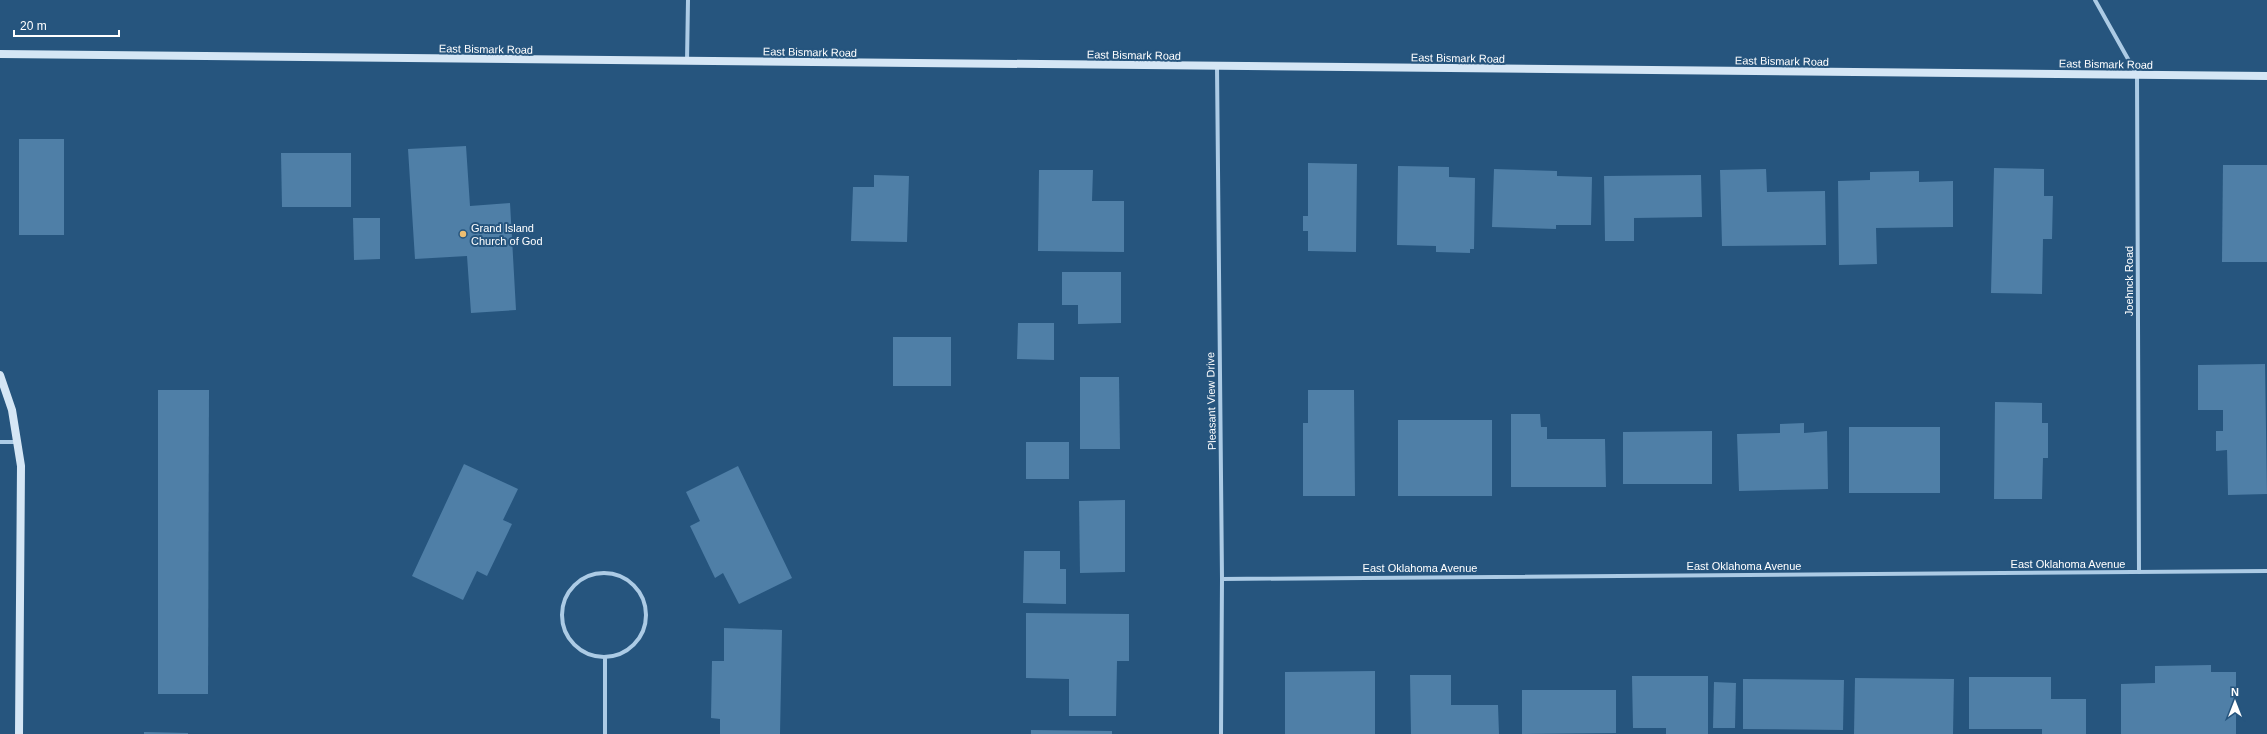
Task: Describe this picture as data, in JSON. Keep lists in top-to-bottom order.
{
  "streets": {
    "street": [
      "East Bismark Road",
      "Joehnck Road",
      "Pleasant View Drive",
      "East Oklahoma Avenue"
    ]
  },
  "crossings": [
    ["East Bismark Road", "Joehnck Road"],
    ["East Bismark Road", "Pleasant View Drive"],
    ["Joehnck Road", "East Oklahoma Avenue"],
    ["Pleasant View Drive", "East Oklahoma Avenue"]
  ],
  "places": ["Grand Island Church of God"],
  "scale_bar": "20 m",
  "north": "top"
}
